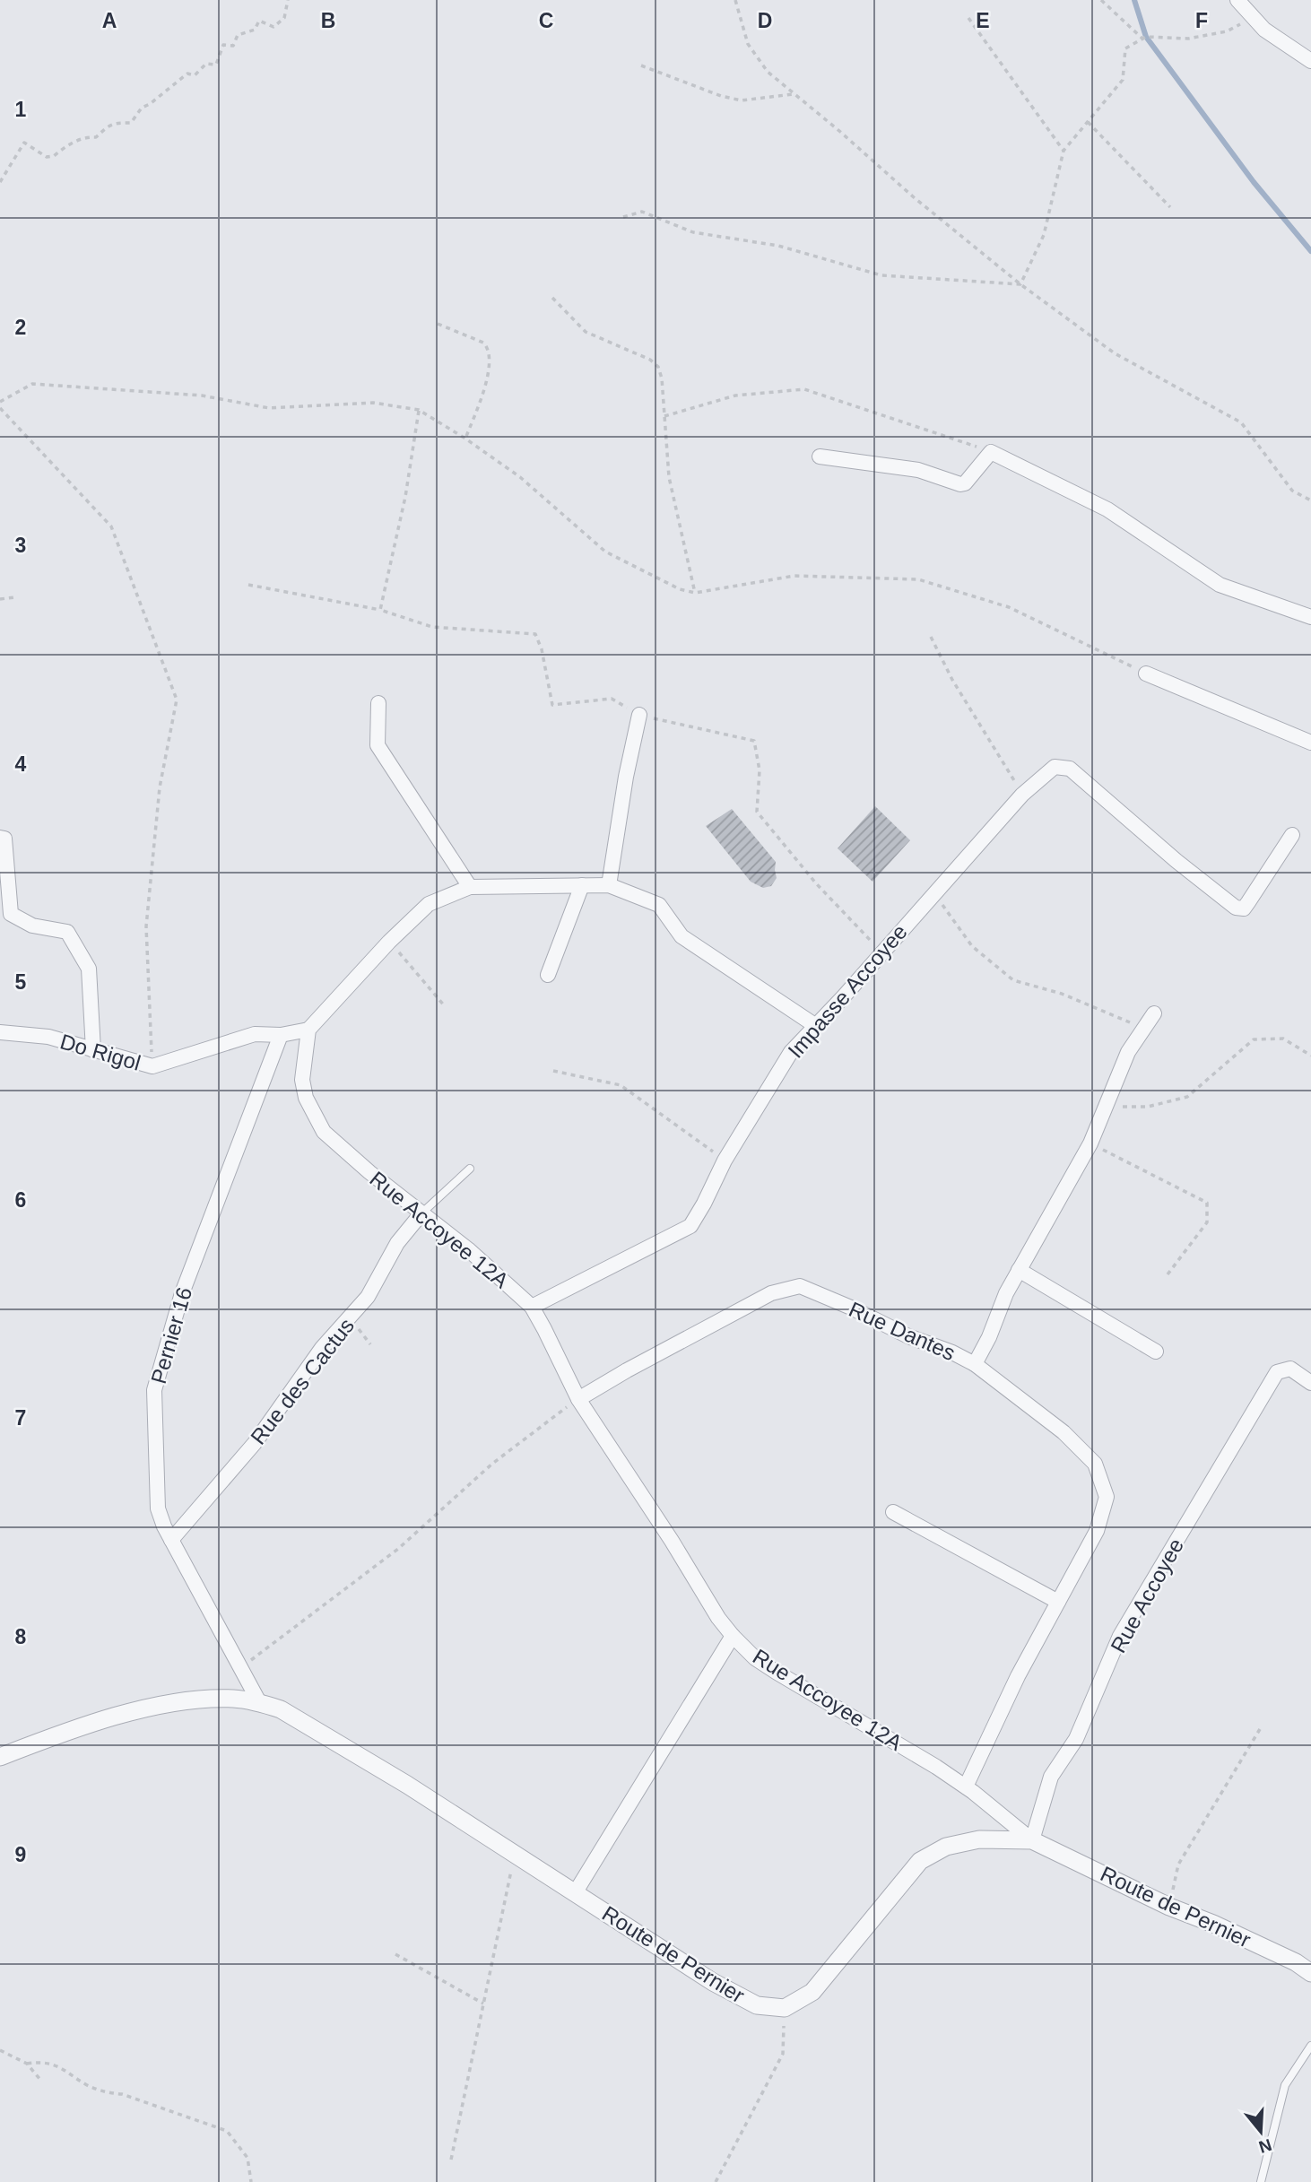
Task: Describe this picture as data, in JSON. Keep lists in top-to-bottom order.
{
  "streets": {
    "street": [
      "Impasse Accoyee",
      "Do Rigol",
      "Rue Accoyee 12A",
      "Rue Dantes",
      "Pernier 16",
      "Rue des Cactus",
      "Rue Accoyee",
      "Route de Pernier"
    ]
  },
  "crossings": [
    ["Impasse Accoyee", "Rue Accoyee 12A"],
    ["Do Rigol", "Rue Accoyee 12A"],
    ["Do Rigol", "Pernier 16"],
    ["Rue Accoyee 12A", "Rue Dantes"],
    ["Rue Accoyee 12A", "Rue des Cactus"],
    ["Rue Accoyee 12A", "Rue Accoyee"],
    ["Rue Accoyee 12A", "Route de Pernier"],
    ["Pernier 16", "Rue des Cactus"],
    ["Pernier 16", "Route de Pernier"],
    ["Rue Accoyee", "Route de Pernier"]
  ],
  "north": "bottom",
  "grid": {
    "columns": [
      "A",
      "B",
      "C",
      "D",
      "E",
      "F"
    ],
    "rows": [
      "1",
      "2",
      "3",
      "4",
      "5",
      "6",
      "7",
      "8",
      "9"
    ]
  }
}
